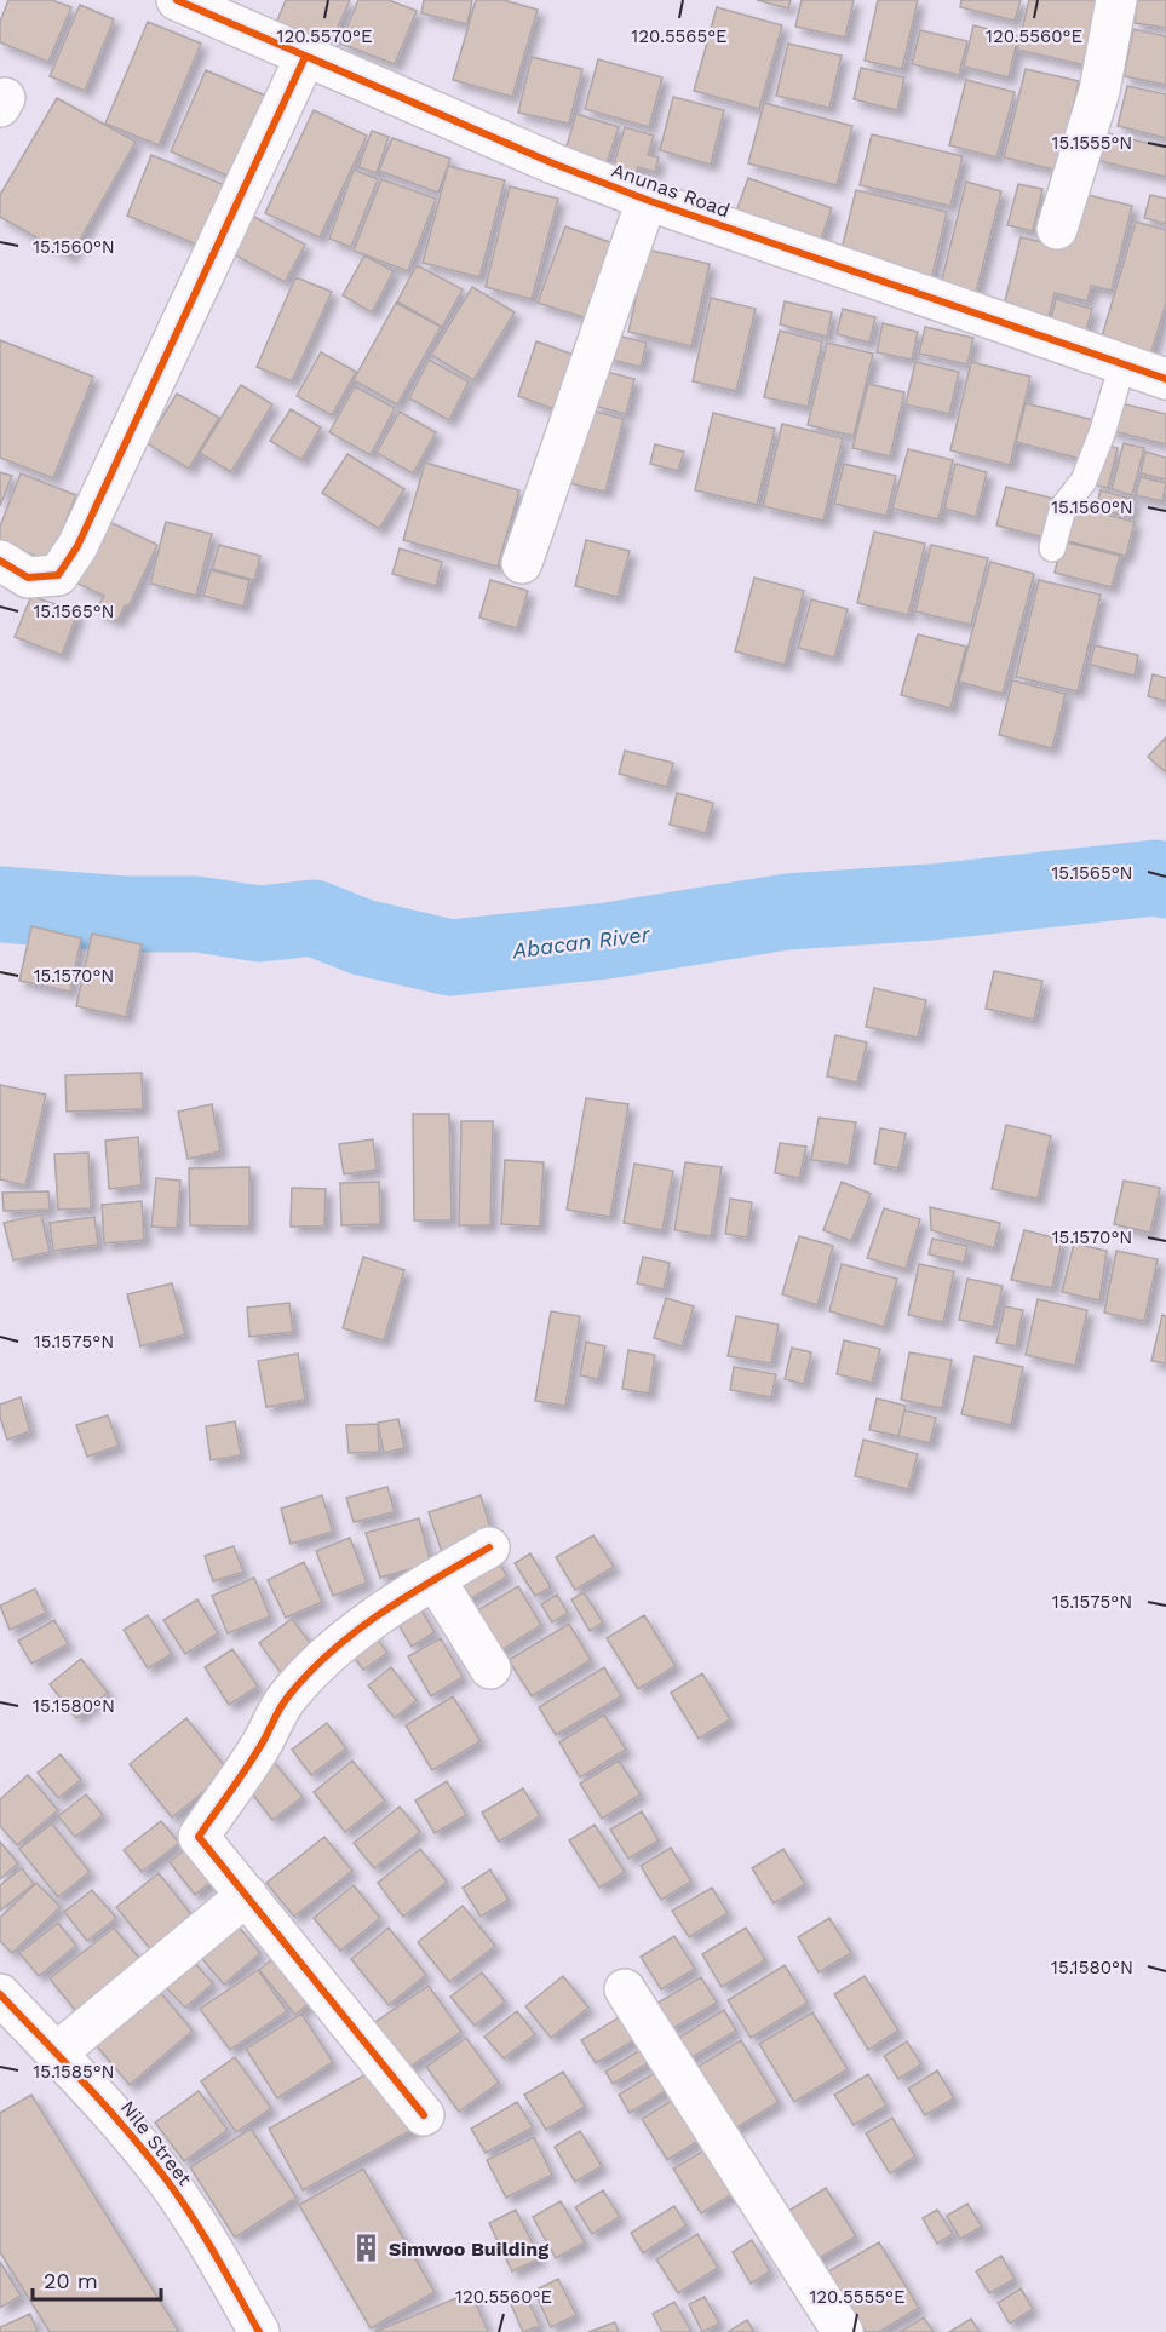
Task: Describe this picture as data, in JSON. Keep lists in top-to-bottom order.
{
  "streets": {
    "street": ["Anunas Road", "Nile Street"]
  },
  "water": ["Abacan River"],
  "places": {
    "building": ["Simwoo Building"]
  },
  "scale_bar": "20 m",
  "coordinates": [
    "120.5570°E",
    "120.5565°E",
    "120.5560°E",
    "15.1555°N",
    "15.1560°N",
    "15.1565°N",
    "15.1570°N",
    "15.1575°N",
    "15.1580°N",
    "15.1585°N",
    "120.5555°E"
  ]
}
